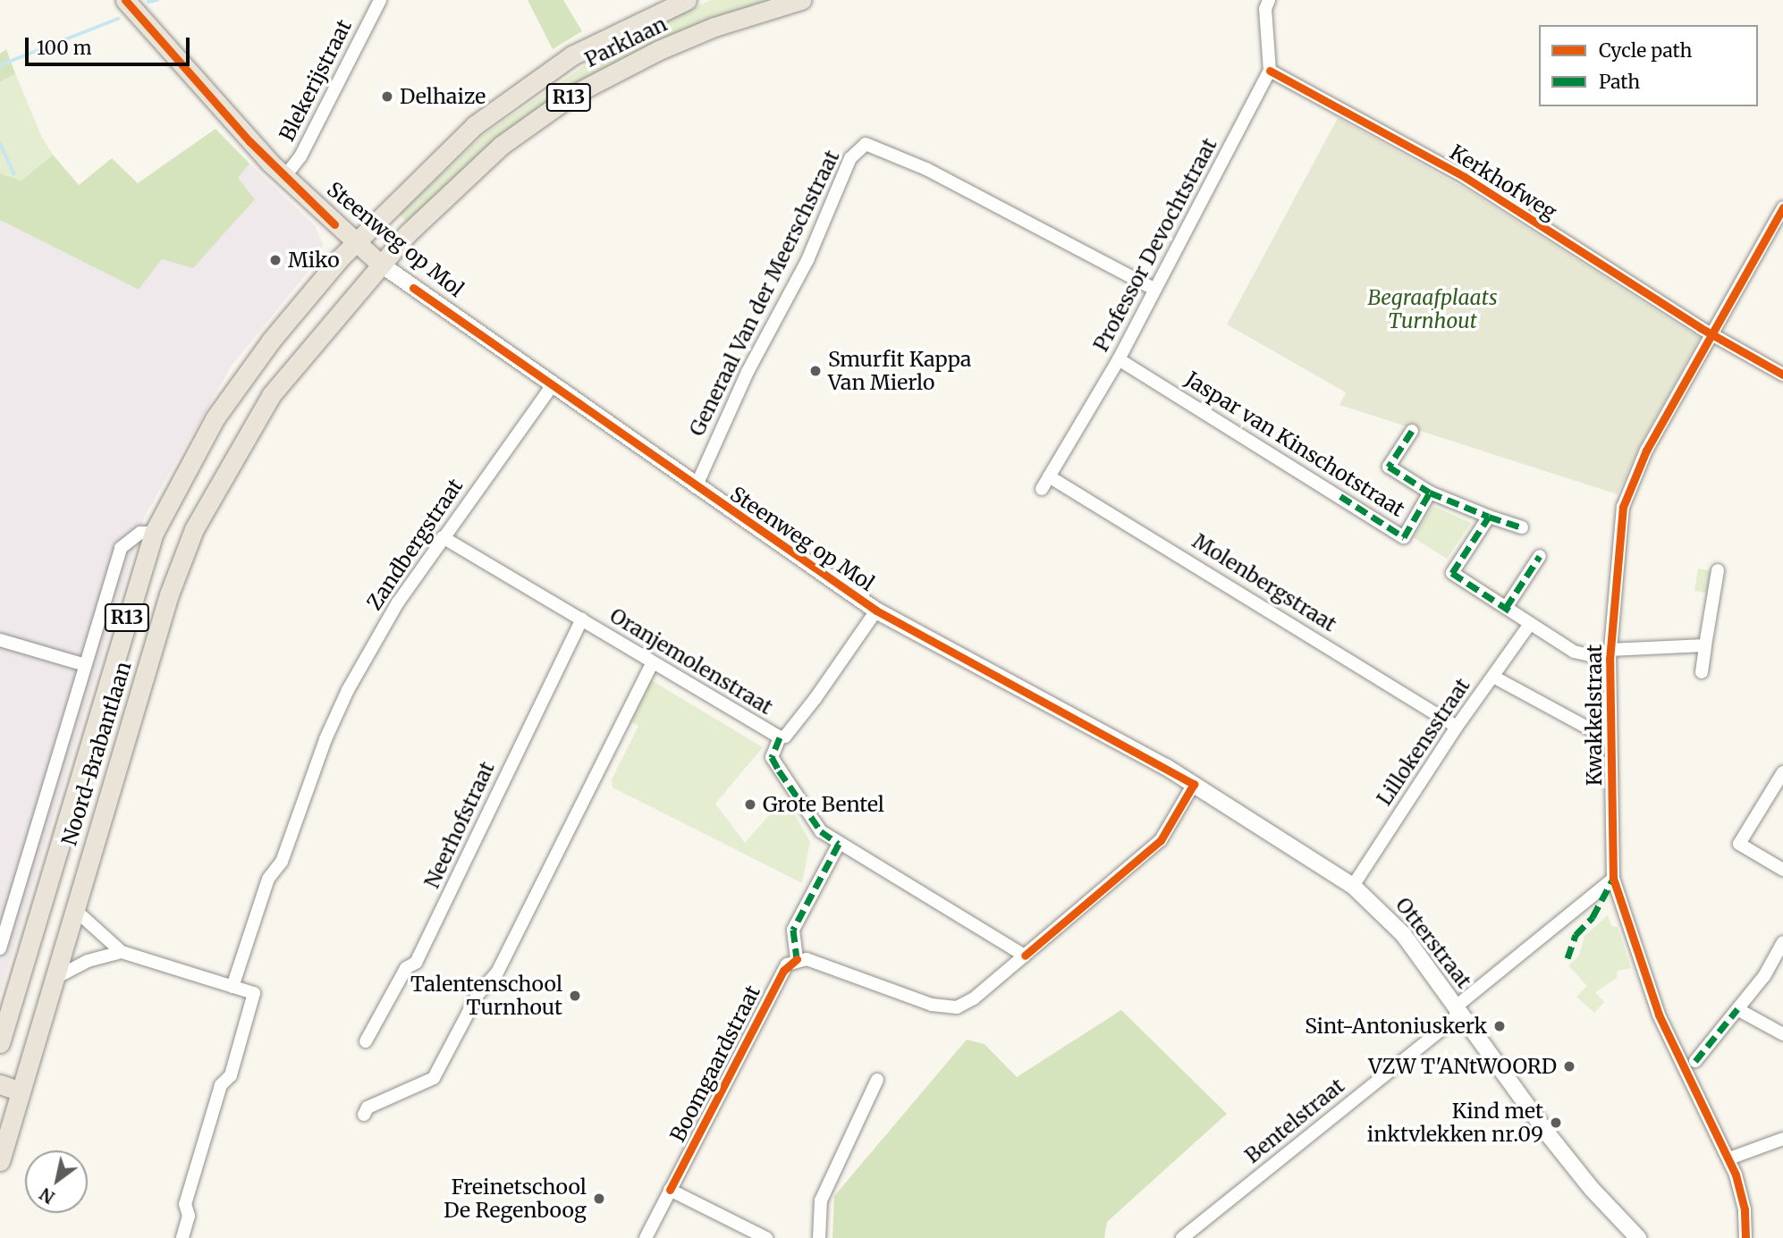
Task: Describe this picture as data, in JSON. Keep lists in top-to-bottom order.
{
  "streets": {
    "main road": [
      "Parklaan",
      "R13",
      "Steenweg op Mol",
      "Noord-Brabantlaan"
    ],
    "street": [
      "Blekerijstraat",
      "Kerkhofweg",
      "Professor Devochtstraat",
      "Generaal Van der Meerschstraat",
      "Jaspar van Kinschotstraat",
      "Zandbergstraat",
      "Molenbergstraat",
      "Oranjemolenstraat",
      "Kwakkelstraat",
      "Lillokensstraat",
      "Neerhofstraat",
      "Otterstraat",
      "Boomgaardstraat",
      "Bentelstraat"
    ]
  },
  "crossings": [
    ["Parklaan", "Steenweg op Mol"],
    ["Parklaan", "Noord-Brabantlaan"],
    ["Blekerijstraat", "Steenweg op Mol"],
    ["Kerkhofweg", "Professor Devochtstraat"],
    ["Kerkhofweg", "Kwakkelstraat"],
    ["Steenweg op Mol", "Generaal Van der Meerschstraat"],
    ["Steenweg op Mol", "Zandbergstraat"],
    ["Steenweg op Mol", "Oranjemolenstraat"],
    ["Steenweg op Mol", "Noord-Brabantlaan"],
    ["Steenweg op Mol", "Otterstraat"],
    ["Professor Devochtstraat", "Generaal Van der Meerschstraat"],
    ["Professor Devochtstraat", "Jaspar van Kinschotstraat"],
    ["Professor Devochtstraat", "Molenbergstraat"],
    ["Zandbergstraat", "Oranjemolenstraat"],
    ["Molenbergstraat", "Lillokensstraat"],
    ["Oranjemolenstraat", "Neerhofstraat"],
    ["Kwakkelstraat", "Bentelstraat"],
    ["Lillokensstraat", "Otterstraat"],
    ["Otterstraat", "Bentelstraat"]
  ],
  "parks": ["Begraafplaats Turnhout"],
  "places": [
    "Delhaize",
    "Miko",
    "Smurfit Kappa Van Mierlo",
    "Grote Bentel",
    "Talentenschool Turnhout",
    "Sint-Antoniuskerk",
    "VZW T'ANtWOORD",
    "Kind met inktvlekken nr.09",
    "Freinetschool De Regenboog"
  ],
  "legend": ["Cycle path", "Path"],
  "scale_bar": "100 m",
  "north": "bottom left"
}
